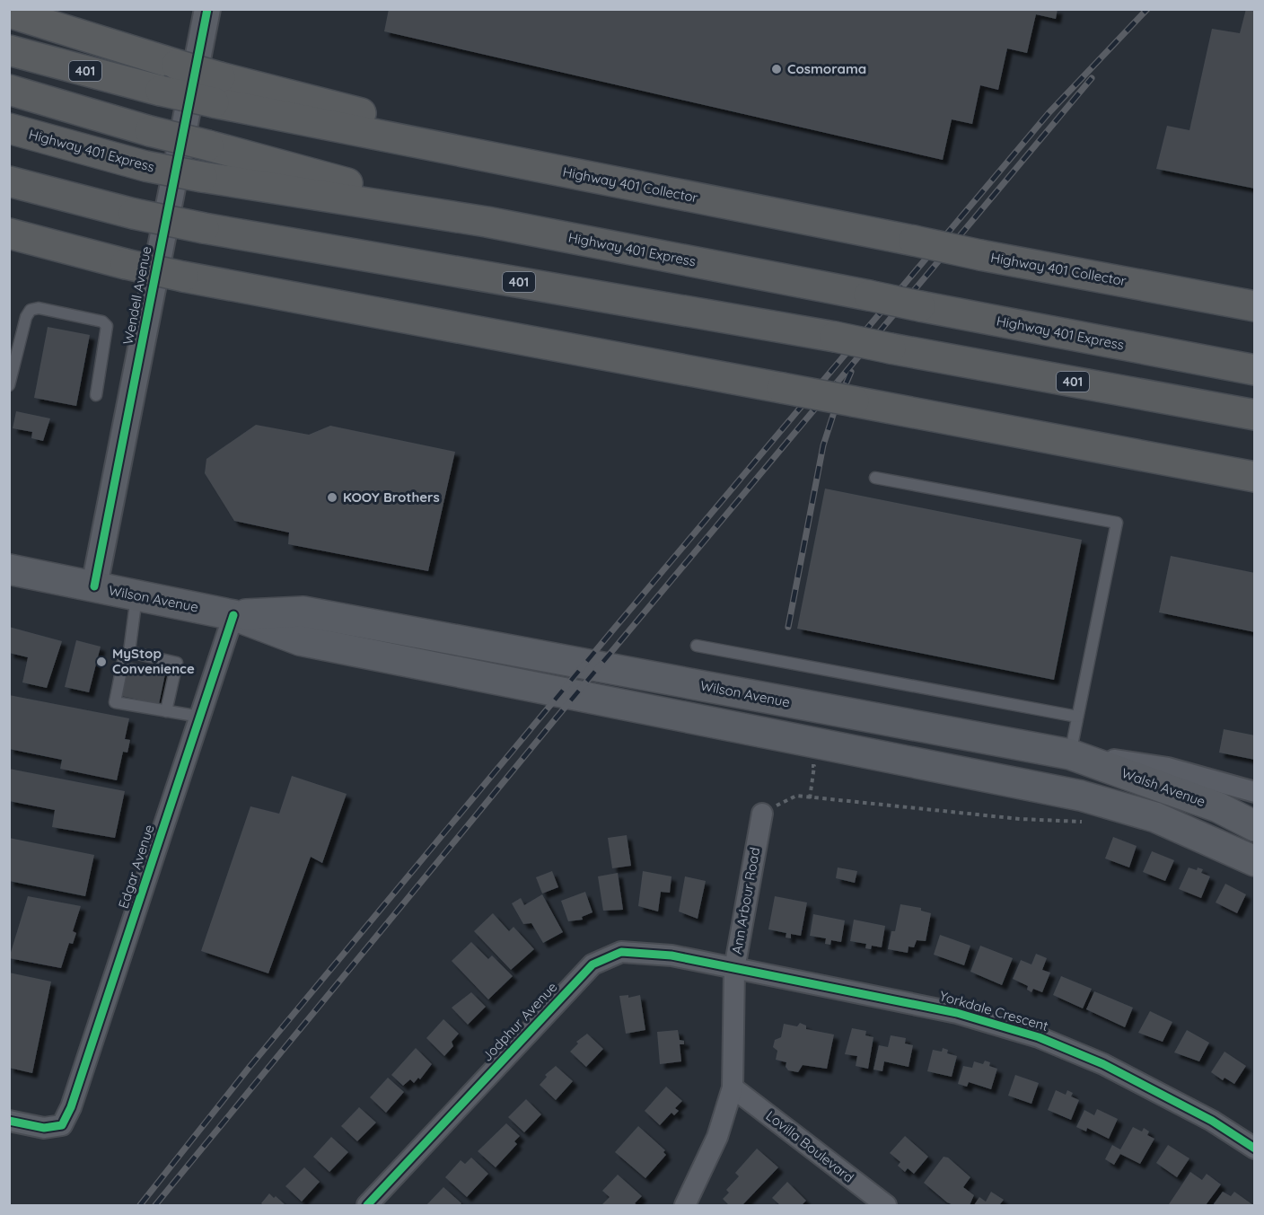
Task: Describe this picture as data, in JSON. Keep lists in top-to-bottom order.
{
  "streets": {
    "highway": ["401", "Highway 401 Express", "Highway 401 Collector"],
    "main road": ["Wilson Avenue", "Walsh Avenue"],
    "street": [
      "Wendell Avenue",
      "Edgar Avenue",
      "Ann Arbour Road",
      "Yorkdale Crescent",
      "Jodphur Avenue",
      "Lovilla Boulevard"
    ]
  },
  "crossings": [
    ["401", "Highway 401 Collector"],
    ["Wendell Avenue", "Wilson Avenue"],
    ["Wilson Avenue", "Walsh Avenue"],
    ["Wilson Avenue", "Edgar Avenue"],
    ["Ann Arbour Road", "Yorkdale Crescent"],
    ["Ann Arbour Road", "Jodphur Avenue"],
    ["Ann Arbour Road", "Lovilla Boulevard"],
    ["Yorkdale Crescent", "Jodphur Avenue"]
  ],
  "places": ["Cosmorama", "KOOY Brothers", "MyStop Convenience"]
}
